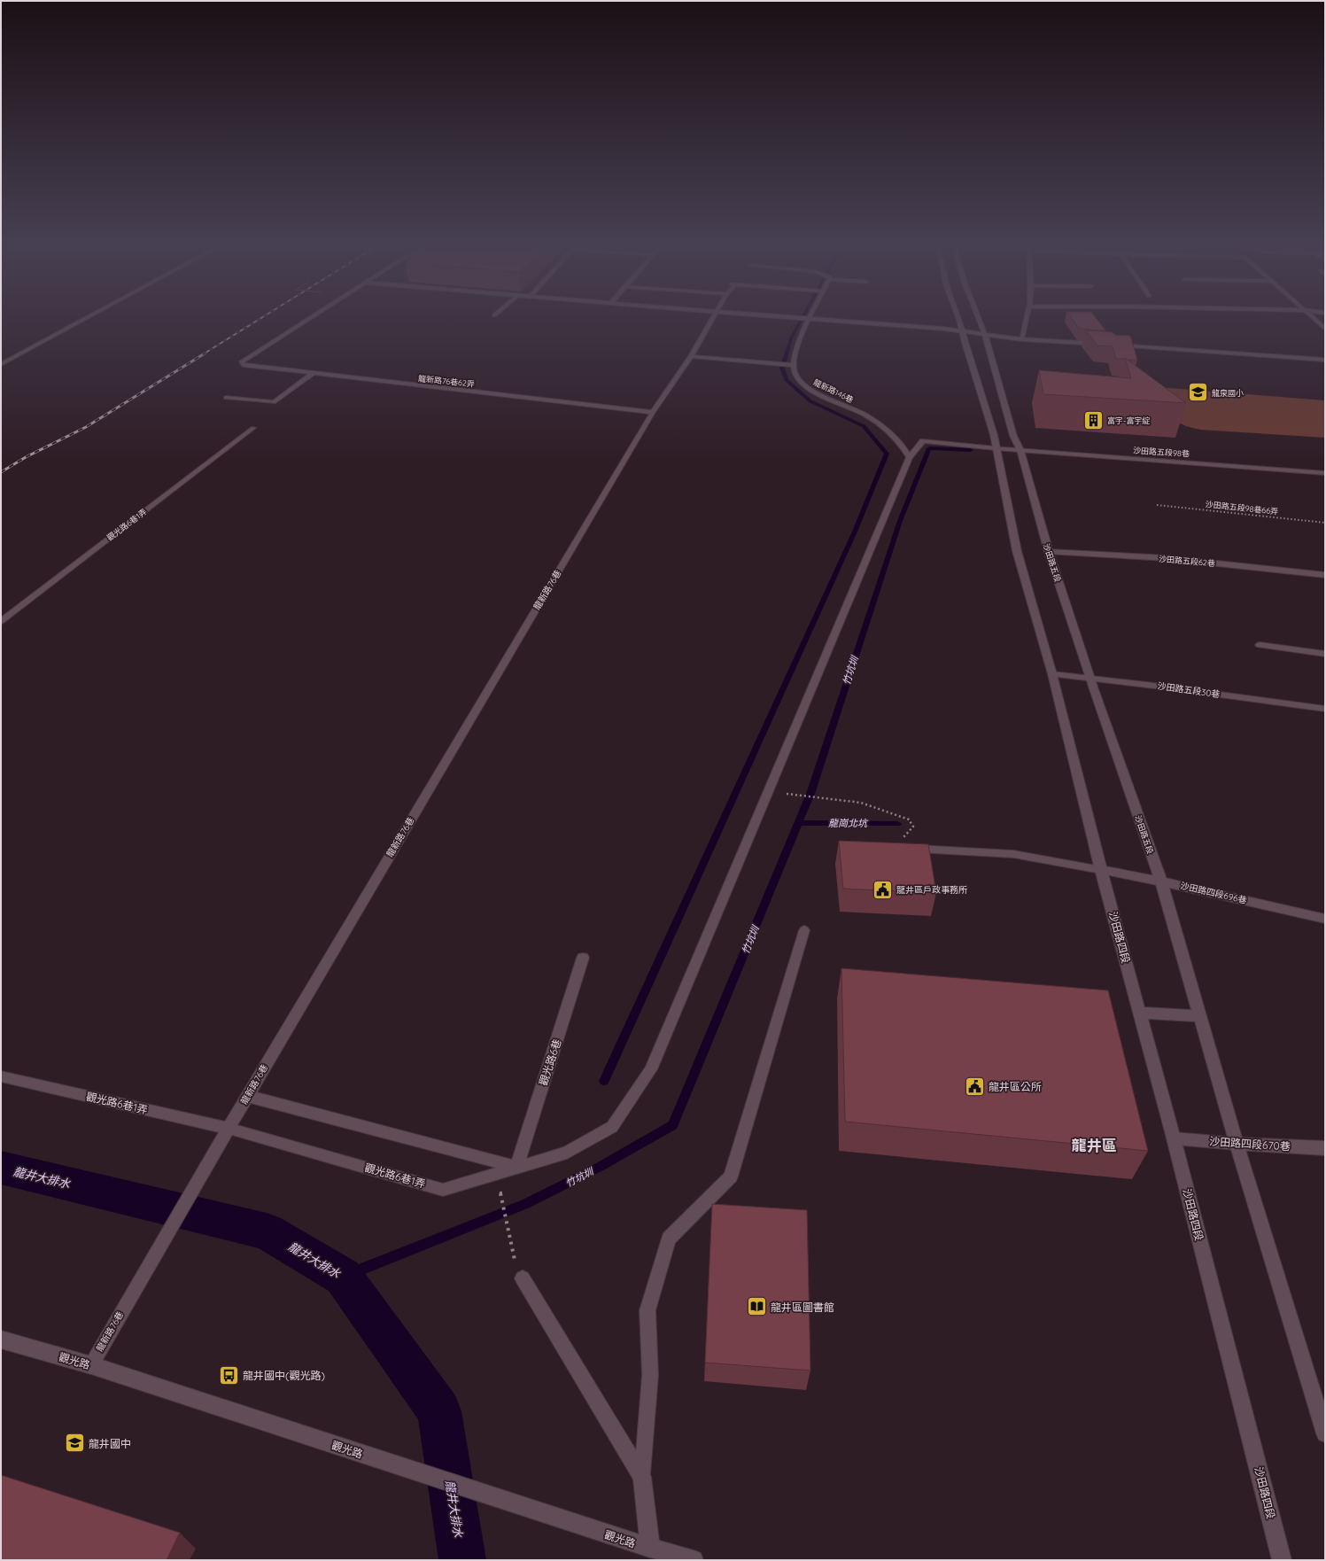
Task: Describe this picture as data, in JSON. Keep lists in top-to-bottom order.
{
  "streets": {
    "street": [
      "沙田路五段98巷",
      "沙田路五段62巷",
      "沙田路五段",
      "沙田路五段30巷",
      "沙田路四段696巷",
      "沙田路四段",
      "沙田路四段670巷",
      "觀光路"
    ],
    "lane": [
      "龍新路76巷62弄",
      "龍新路146巷",
      "觀光路6巷1弄",
      "龍新路76巷",
      "觀光路6巷"
    ],
    "path": ["沙田路五段98巷66弄"]
  },
  "crossings": [
    ["龍新路76巷62弄", "龍新路76巷"],
    ["龍新路146巷", "觀光路6巷1弄"],
    ["沙田路五段98巷", "觀光路6巷1弄"],
    ["沙田路五段98巷", "沙田路五段"],
    ["觀光路6巷1弄", "龍新路76巷"],
    ["觀光路6巷1弄", "觀光路6巷"],
    ["沙田路五段62巷", "沙田路五段"],
    ["沙田路五段", "沙田路五段30巷"],
    ["沙田路五段", "沙田路四段696巷"],
    ["龍新路76巷", "觀光路"],
    ["沙田路四段696巷", "沙田路四段"],
    ["沙田路四段", "沙田路四段670巷"]
  ],
  "districts": ["龍井區"],
  "water": ["竹坑圳", "龍崗北坑", "龍井大排水"],
  "places": {
    "school or university": ["龍泉國小", "龍井國中"],
    "building": ["富宇-富宇綻"],
    "public building": ["龍井區戶政事務所", "龍井區公所"],
    "library": ["龍井區圖書館"],
    "bus stop": ["龍井國中(觀光路)"]
  }
}
